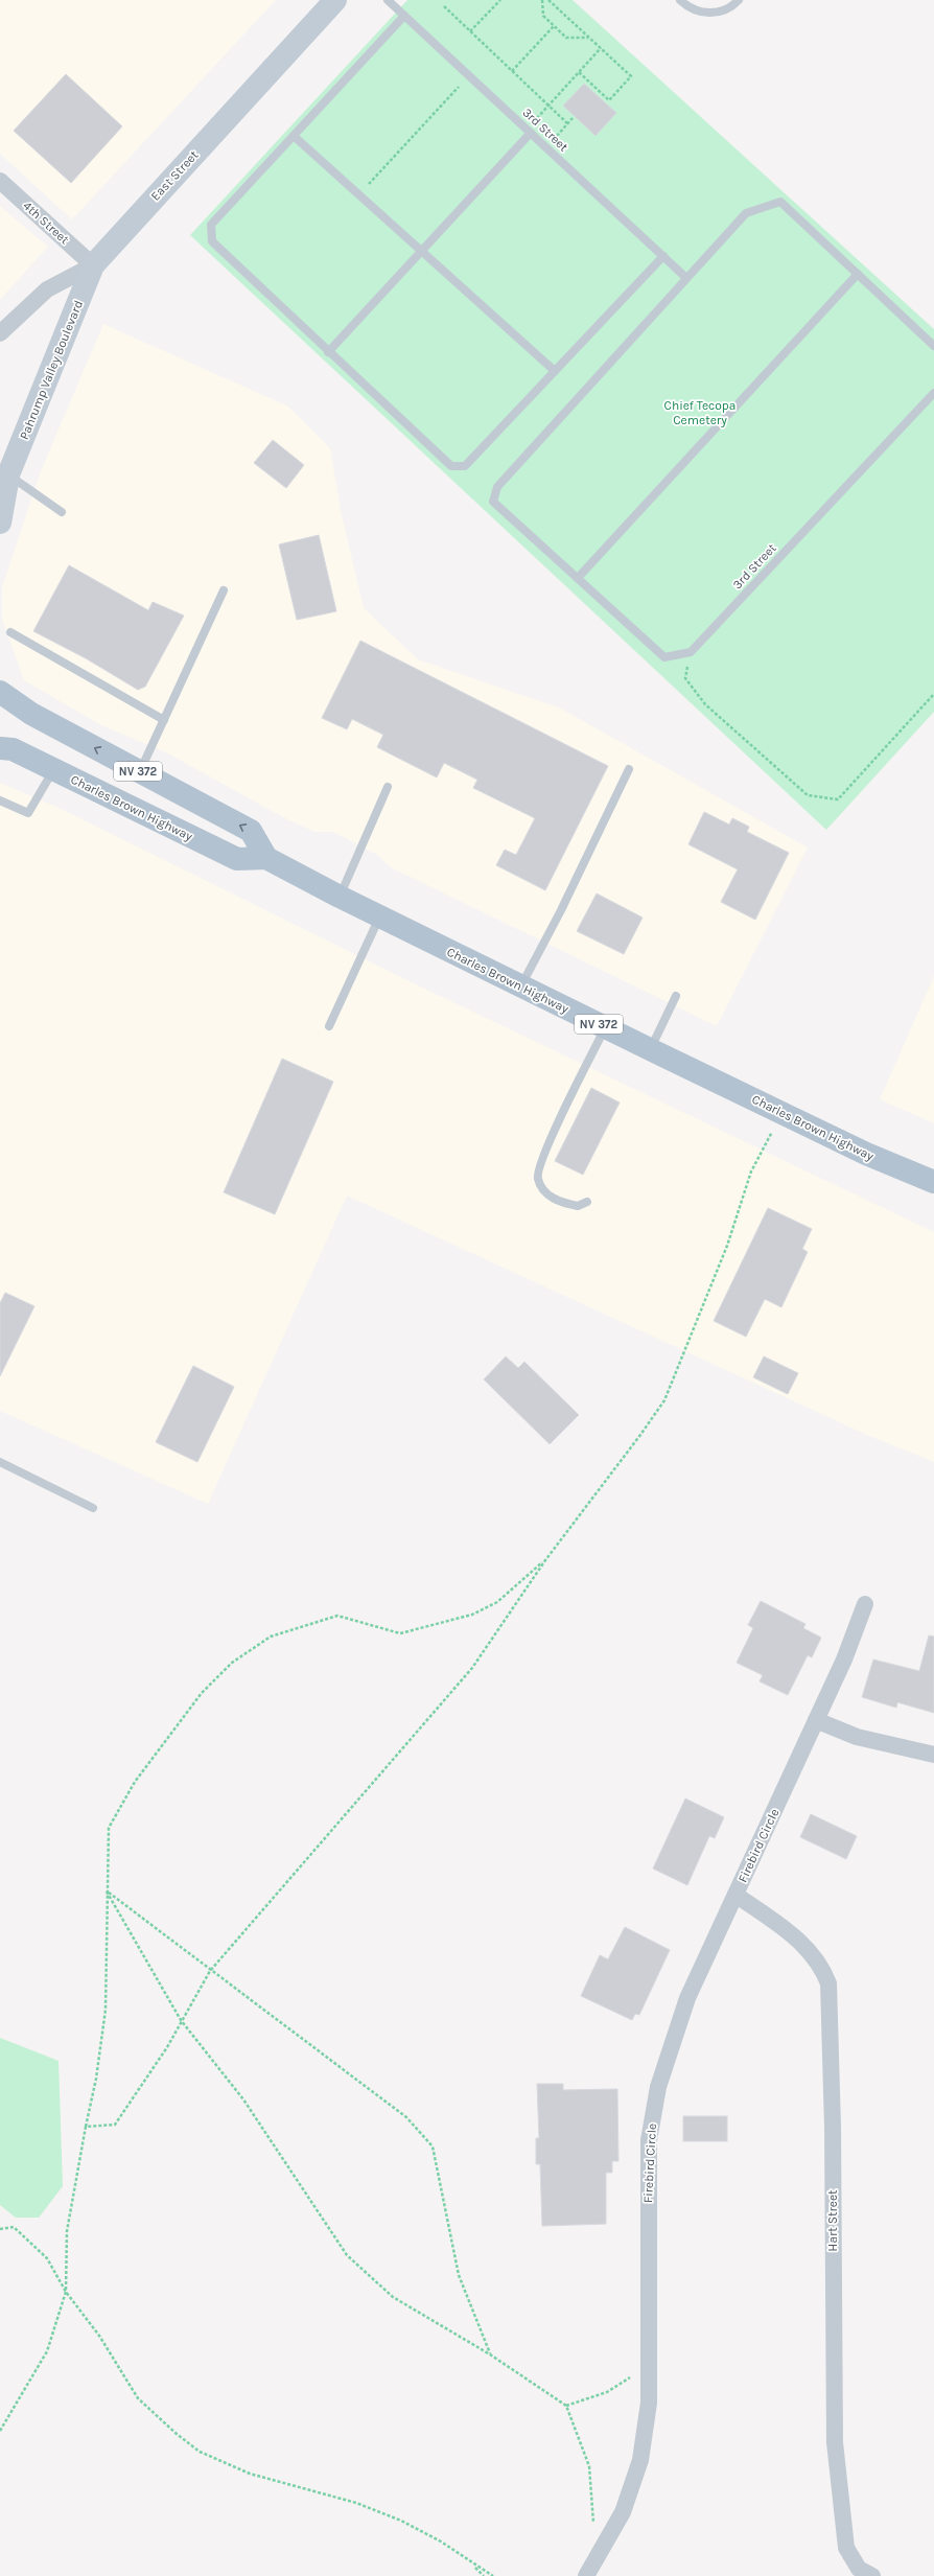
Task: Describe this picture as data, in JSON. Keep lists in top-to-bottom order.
{
  "streets": {
    "main road": ["NV 372", "Charles Brown Highway"],
    "street": [
      "East Street",
      "4th Street",
      "Pahrump Valley Boulevard",
      "Firebird Circle",
      "Hart Street"
    ],
    "lane": ["3rd Street"]
  },
  "crossings": [
    ["East Street", "4th Street"],
    ["East Street", "Pahrump Valley Boulevard"],
    ["4th Street", "Pahrump Valley Boulevard"],
    ["NV 372", "Charles Brown Highway"],
    ["Firebird Circle", "Hart Street"]
  ],
  "parks": ["Chief Tecopa Cemetery"]
}
